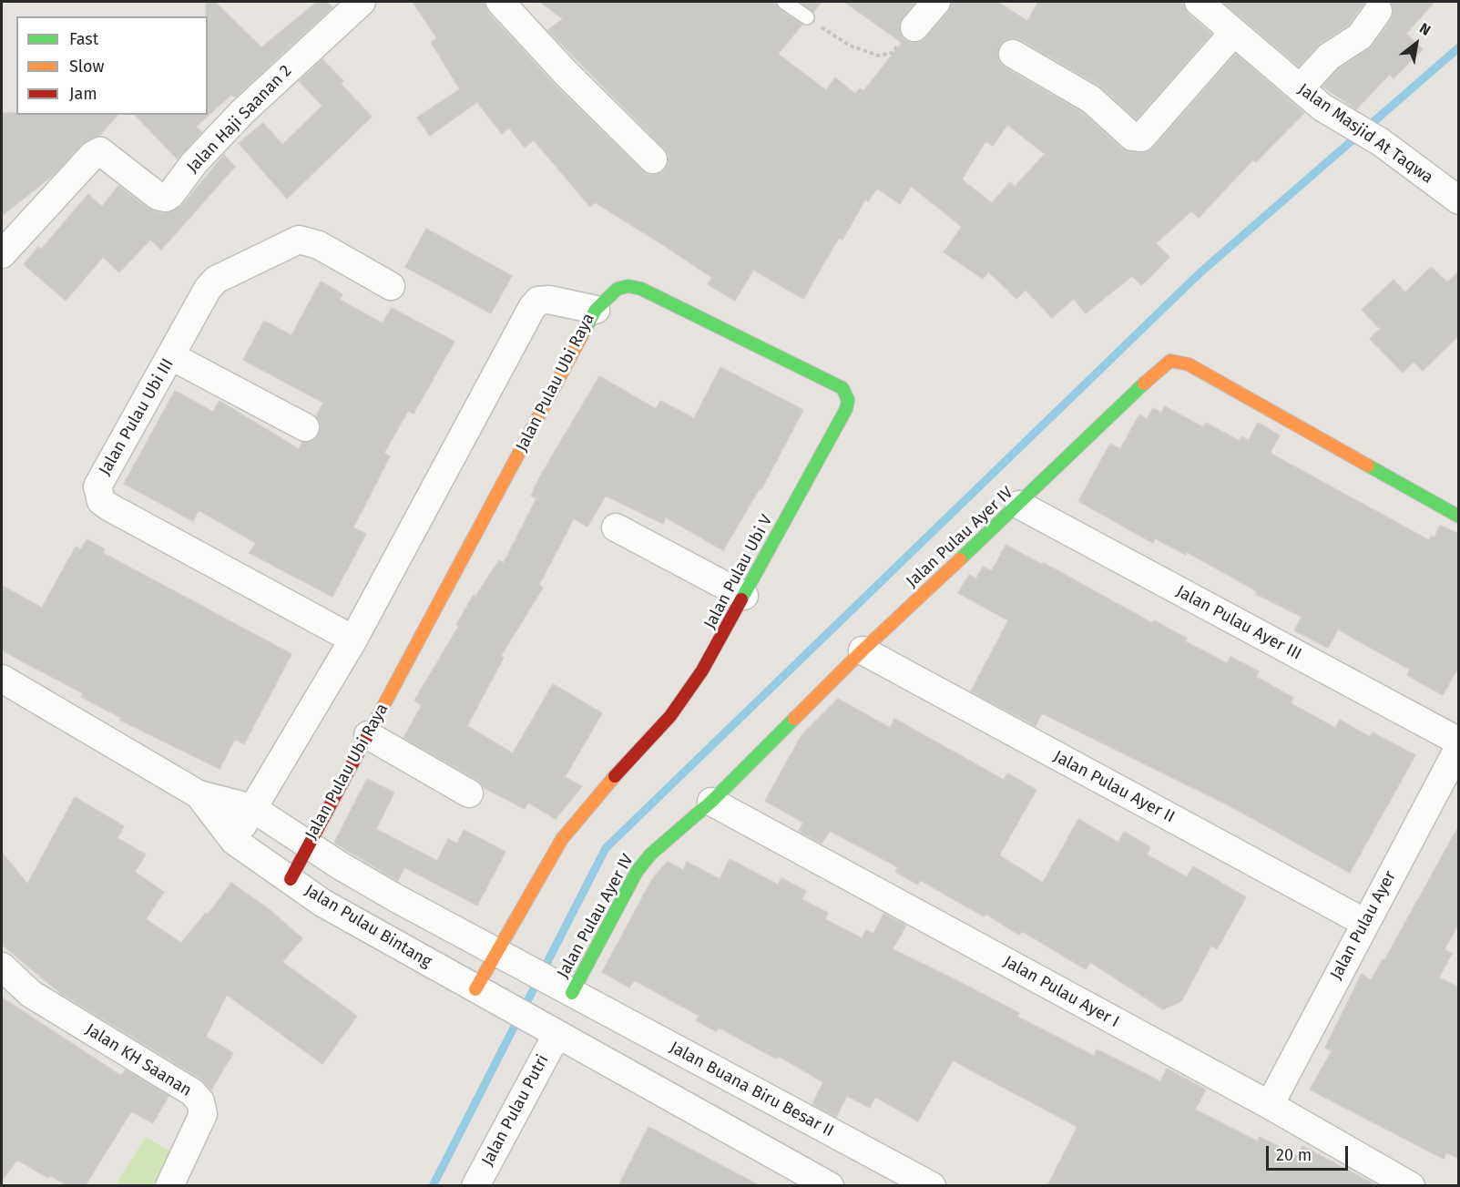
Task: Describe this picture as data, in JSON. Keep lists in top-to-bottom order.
{
  "streets": {
    "street": [
      "Jalan Haji Saanan 2",
      "Jalan Masjid At Taqwa",
      "Jalan Pulau Ubi Raya",
      "Jalan Pulau Ubi III",
      "Jalan Pulau Ayer IV",
      "Jalan Pulau Ubi V",
      "Jalan Pulau Ayer III",
      "Jalan Pulau Ayer II",
      "Jalan Pulau Ayer",
      "Jalan Pulau Bintang",
      "Jalan Pulau Ayer I",
      "Jalan KH Saanan",
      "Jalan Buana Biru Besar II",
      "Jalan Pulau Putri"
    ]
  },
  "crossings": [
    ["Jalan Pulau Ubi Raya", "Jalan Pulau Ubi III"],
    ["Jalan Pulau Ubi Raya", "Jalan Pulau Ubi V"],
    ["Jalan Pulau Ubi Raya", "Jalan Pulau Bintang"],
    ["Jalan Pulau Ayer IV", "Jalan Pulau Ayer III"],
    ["Jalan Pulau Ayer IV", "Jalan Pulau Ayer II"],
    ["Jalan Pulau Ayer IV", "Jalan Pulau Bintang"],
    ["Jalan Pulau Ayer IV", "Jalan Pulau Ayer I"],
    ["Jalan Pulau Ayer IV", "Jalan Buana Biru Besar II"],
    ["Jalan Pulau Ubi V", "Jalan Pulau Bintang"],
    ["Jalan Pulau Ayer II", "Jalan Pulau Ayer"],
    ["Jalan Pulau Ayer", "Jalan Pulau Ayer I"],
    ["Jalan Pulau Bintang", "Jalan Buana Biru Besar II"],
    ["Jalan Pulau Bintang", "Jalan Pulau Putri"]
  ],
  "legend": ["Fast", "Slow", "Jam"],
  "scale_bar": "20 m",
  "north": "top right"
}
